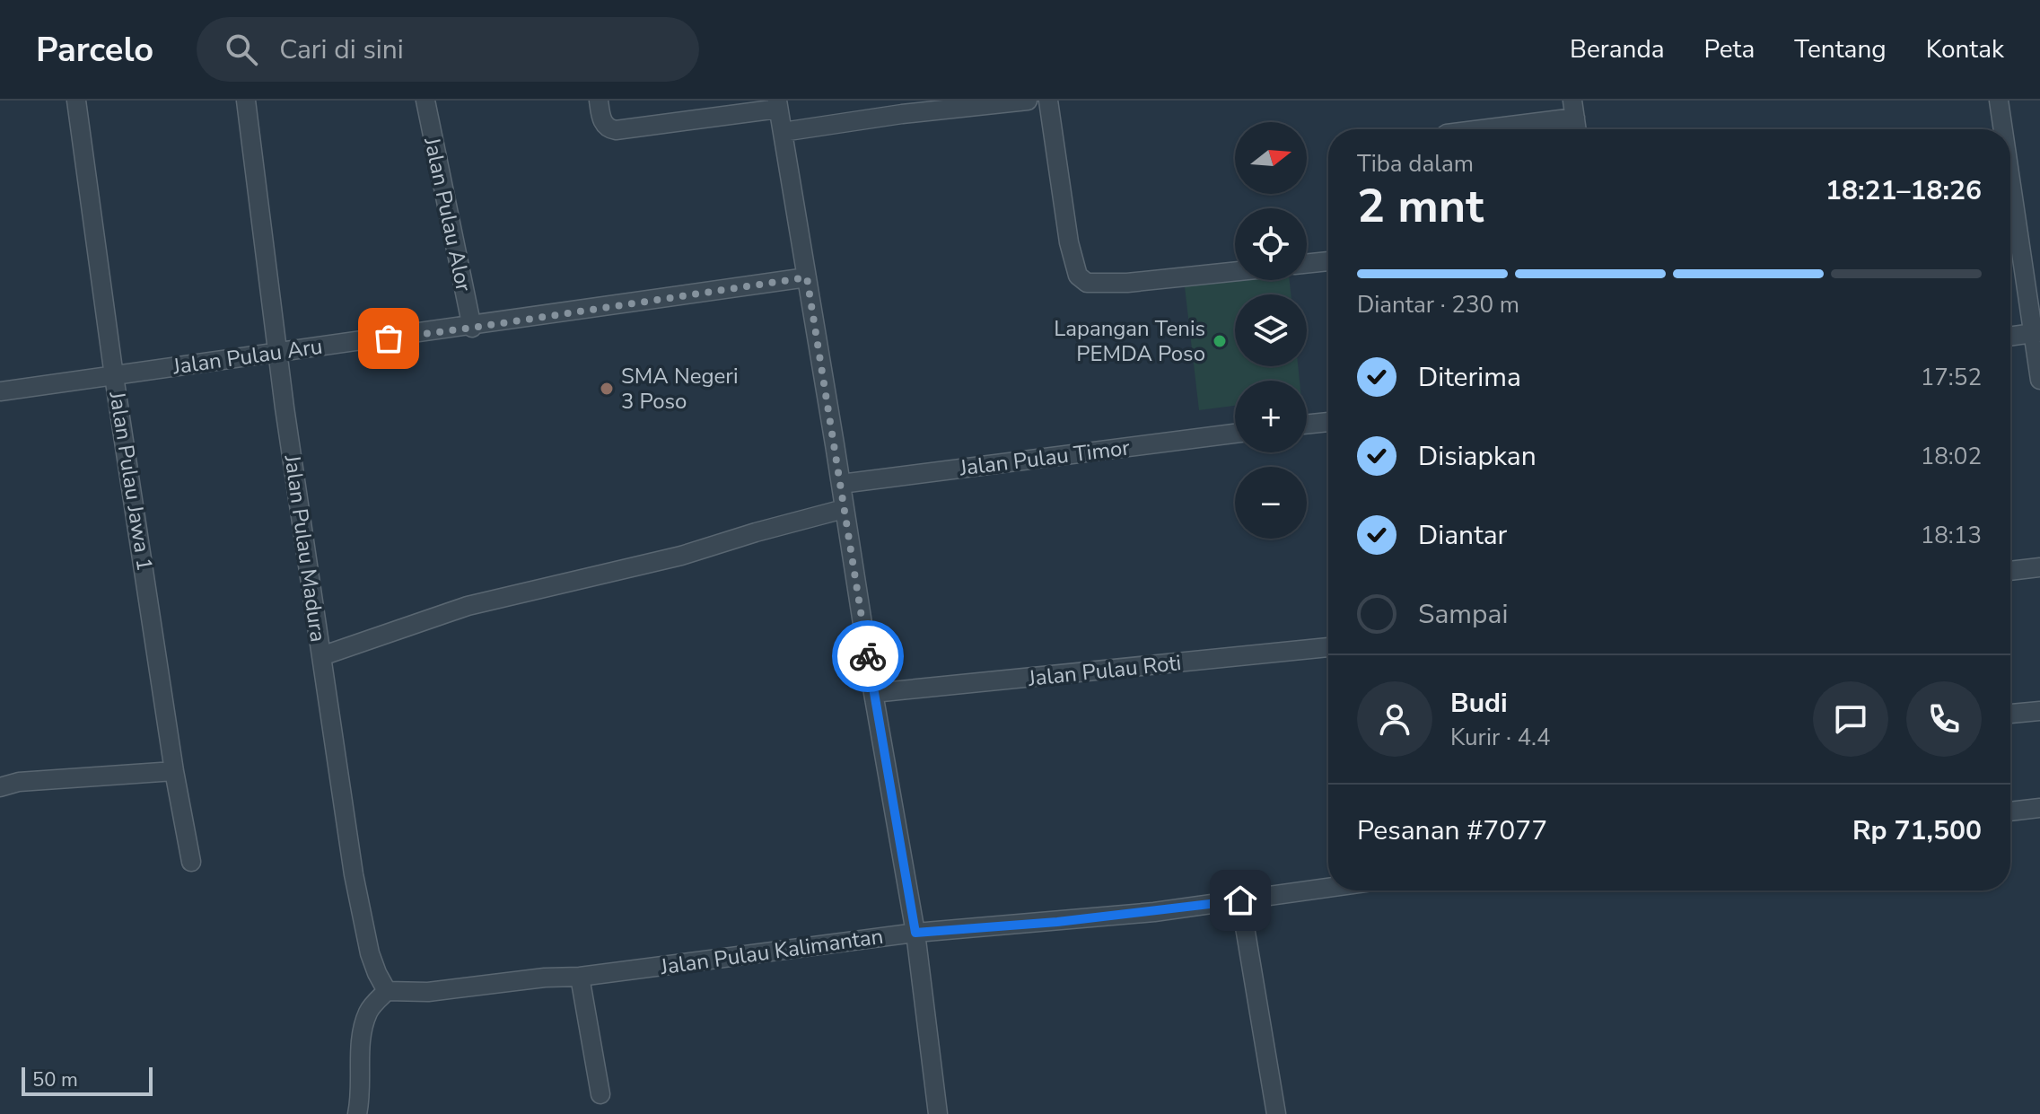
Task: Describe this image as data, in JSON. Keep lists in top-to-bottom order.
{
  "streets": {
    "street": [
      "Jalan Pulau Alor",
      "Jalan Pulau Aru",
      "Jalan Pulau Timor",
      "Jalan Pulau Jawa 1",
      "Jalan Pulau Madura",
      "Jalan Pulau Roti",
      "Jalan Pulau Kalimantan"
    ]
  },
  "crossings": [
    ["Jalan Pulau Alor", "Jalan Pulau Aru"],
    ["Jalan Pulau Aru", "Jalan Pulau Jawa 1"],
    ["Jalan Pulau Aru", "Jalan Pulau Madura"],
    ["Jalan Pulau Madura", "Jalan Pulau Kalimantan"]
  ],
  "places": ["Lapangan Tenis PEMDA Poso", "SMA Negeri 3 Poso"],
  "scale_bar": "50 m",
  "north": "right",
  "page": {
    "header": "Parcelo",
    "search": "Cari di sini",
    "nav": [
      "Beranda",
      "Peta",
      "Tentang",
      "Kontak"
    ],
    "map_buttons": ["+", "−"],
    "heading": ["2 mnt", "Tiba dalam", "18:21–18:26"],
    "panel": [
      "Budi",
      "Kurir · 4.4",
      "Pesanan #7077",
      "Rp 71,500"
    ],
    "bar": "Diantar · 230 m",
    "list": [
      ["Diterima", "17:52"],
      ["Disiapkan", "18:02"],
      ["Diantar", "18:13"],
      "Sampai"
    ],
    "scale": "50 m"
  }
}
